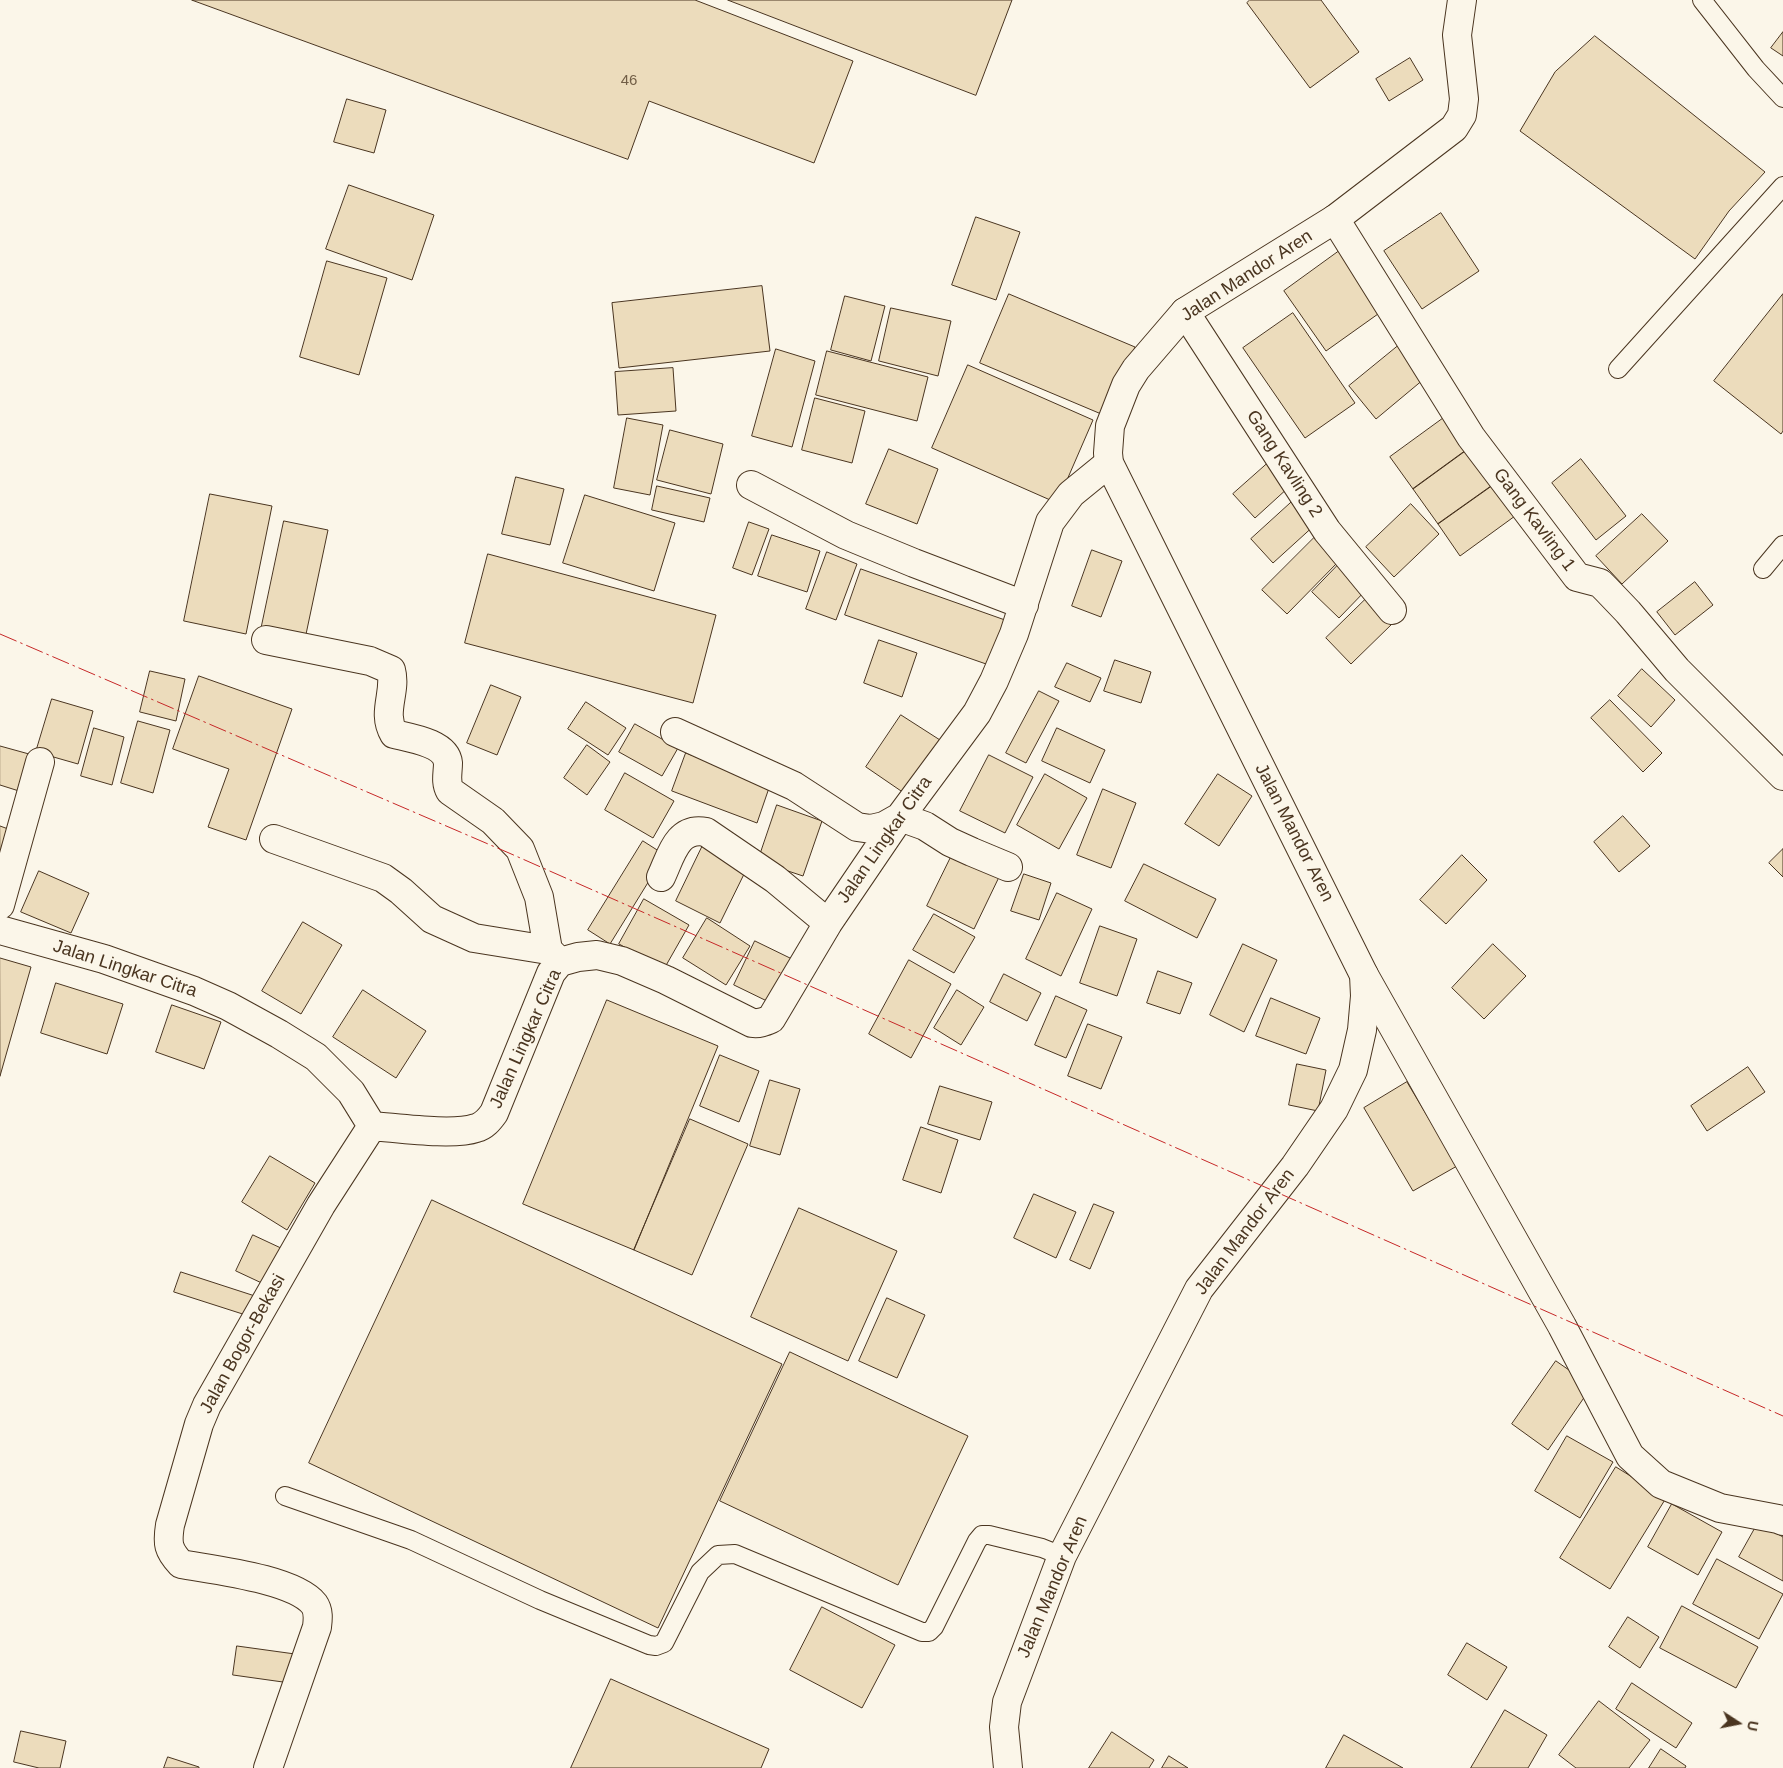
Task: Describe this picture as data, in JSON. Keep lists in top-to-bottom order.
{
  "streets": {
    "street": [
      "Jalan Mandor Aren",
      "Gang Kavling 2",
      "Gang Kavling 1",
      "Jalan Lingkar Citra",
      "Jalan Bogor-Bekasi"
    ]
  },
  "crossings": [
    ["Jalan Mandor Aren", "Gang Kavling 2"],
    ["Jalan Mandor Aren", "Gang Kavling 1"],
    ["Jalan Mandor Aren", "Jalan Lingkar Citra"],
    ["Jalan Lingkar Citra", "Jalan Bogor-Bekasi"]
  ],
  "house_numbers": ["46"],
  "north": "right"
}
